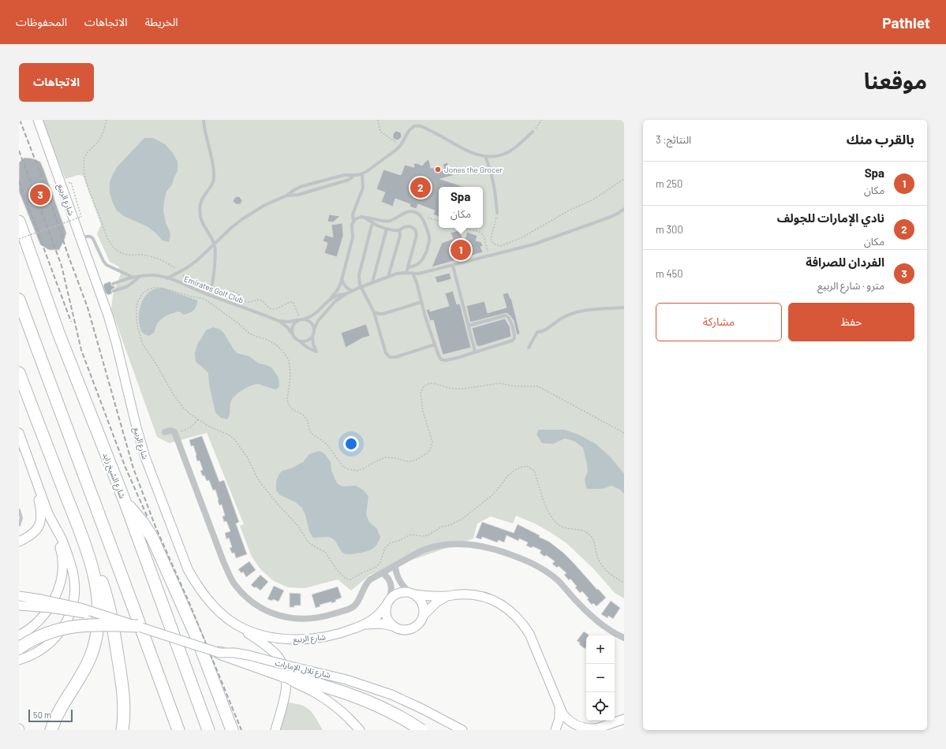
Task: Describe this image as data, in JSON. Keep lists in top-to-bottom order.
{
  "streets": {
    "highway": ["شارع الشيخ زايد"],
    "main road": ["شارع الربيع", "شارع تلال الإمارات"],
    "lane": ["Emirates Golf Club"]
  },
  "places": ["Jones the Grocer"],
  "scale_bar": "50 m",
  "page": {
    "header": "Pathlet",
    "nav": ["الخريطة", "الاتجاهات", "المحفوظات"],
    "title": "موقعنا",
    "buttons": [
      "الاتجاهات",
      ["حفظ", "مشاركة"]
    ],
    "heading": ["بالقرب منك", "النتائج: 3"],
    "list": [
      {
        "mark": "1",
        "name": "Spa",
        "note": "مكان",
        "value": "250 m"
      },
      {
        "mark": "2",
        "name": "نادي الإمارات للجولف",
        "note": "مكان",
        "value": "300 m"
      },
      {
        "mark": "3",
        "name": "الفردان للصرافة",
        "note": "مترو · شارع الربيع",
        "value": "450 m"
      }
    ],
    "pins": ["2", "3", "1"],
    "popup": ["Spa", "مكان"],
    "map_buttons": ["+", "−"],
    "scale": "50 m"
  }
}
